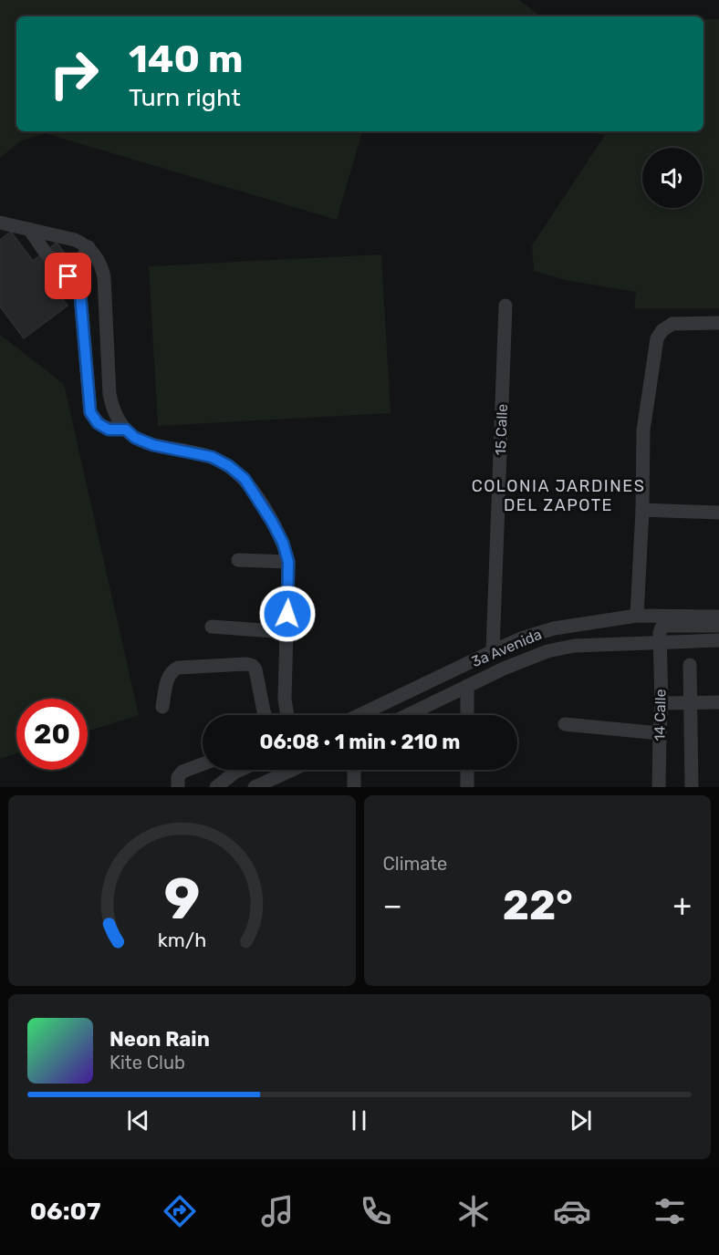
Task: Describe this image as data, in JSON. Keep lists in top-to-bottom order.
{
  "streets": {
    "street": ["15 Calle", "3a Avenida", "14 Calle"]
  },
  "crossings": [
    ["15 Calle", "3a Avenida"],
    ["3a Avenida", "14 Calle"]
  ],
  "districts": ["COLONIA JARDINES DEL ZAPOTE"],
  "page": {
    "turn": ["140 m", "Turn right"],
    "limit": "20",
    "trip": "06:08 · 1 min · 210 m",
    "tile": "Climate",
    "heat": ["−", "22°", "+"],
    "song": ["Neon Rain", "Kite Club"],
    "tabs": "06:07",
    "gauge": ["9", "km/h"]
  }
}
